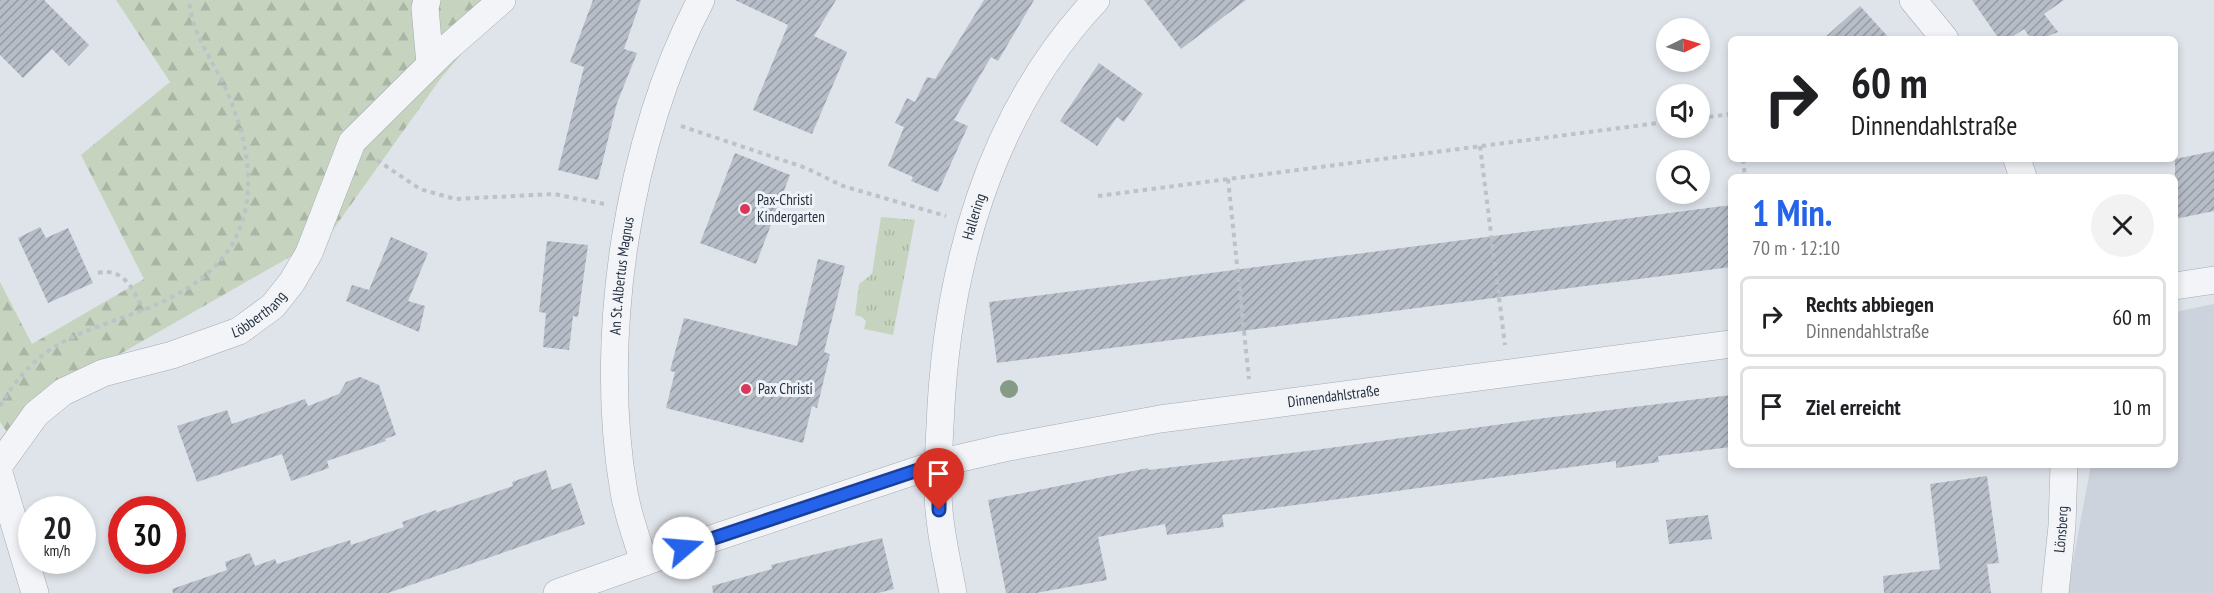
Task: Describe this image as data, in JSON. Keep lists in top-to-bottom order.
{
  "streets": {
    "street": [
      "Hallering",
      "An St. Albertus Magnus",
      "Löbberthang",
      "Dinnendahlstraße",
      "Lönsberg"
    ]
  },
  "crossings": [
    ["Hallering", "Dinnendahlstraße"],
    ["An St. Albertus Magnus", "Dinnendahlstraße"]
  ],
  "places": ["Pax-Christi Kindergarten", "Pax Christi"],
  "north": "right",
  "page": {
    "turn": ["60 m", "Dinnendahlstraße"],
    "heading": ["1 Min.", "70 m · 12:10"],
    "list": [
      {
        "name": "Rechts abbiegen",
        "note": "Dinnendahlstraße",
        "value": "60 m"
      },
      {
        "name": "Ziel erreicht",
        "value": "10 m"
      }
    ],
    "speed": "20 km/h",
    "limit": "30"
  }
}
